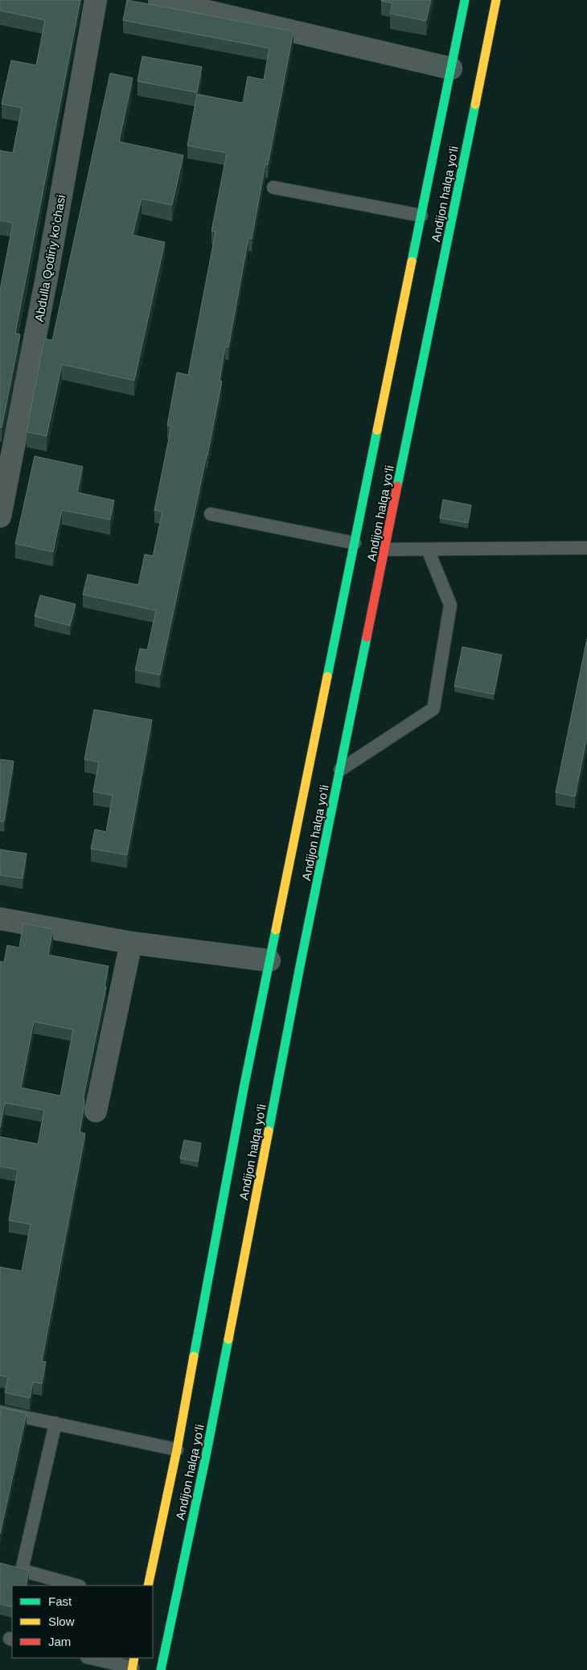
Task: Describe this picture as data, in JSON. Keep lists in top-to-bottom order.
{
  "streets": {
    "highway": ["Andijon halqa yo‘li"],
    "street": ["Abdulla Qodiriy koʻchasi"]
  },
  "legend": ["Fast", "Slow", "Jam"]
}
